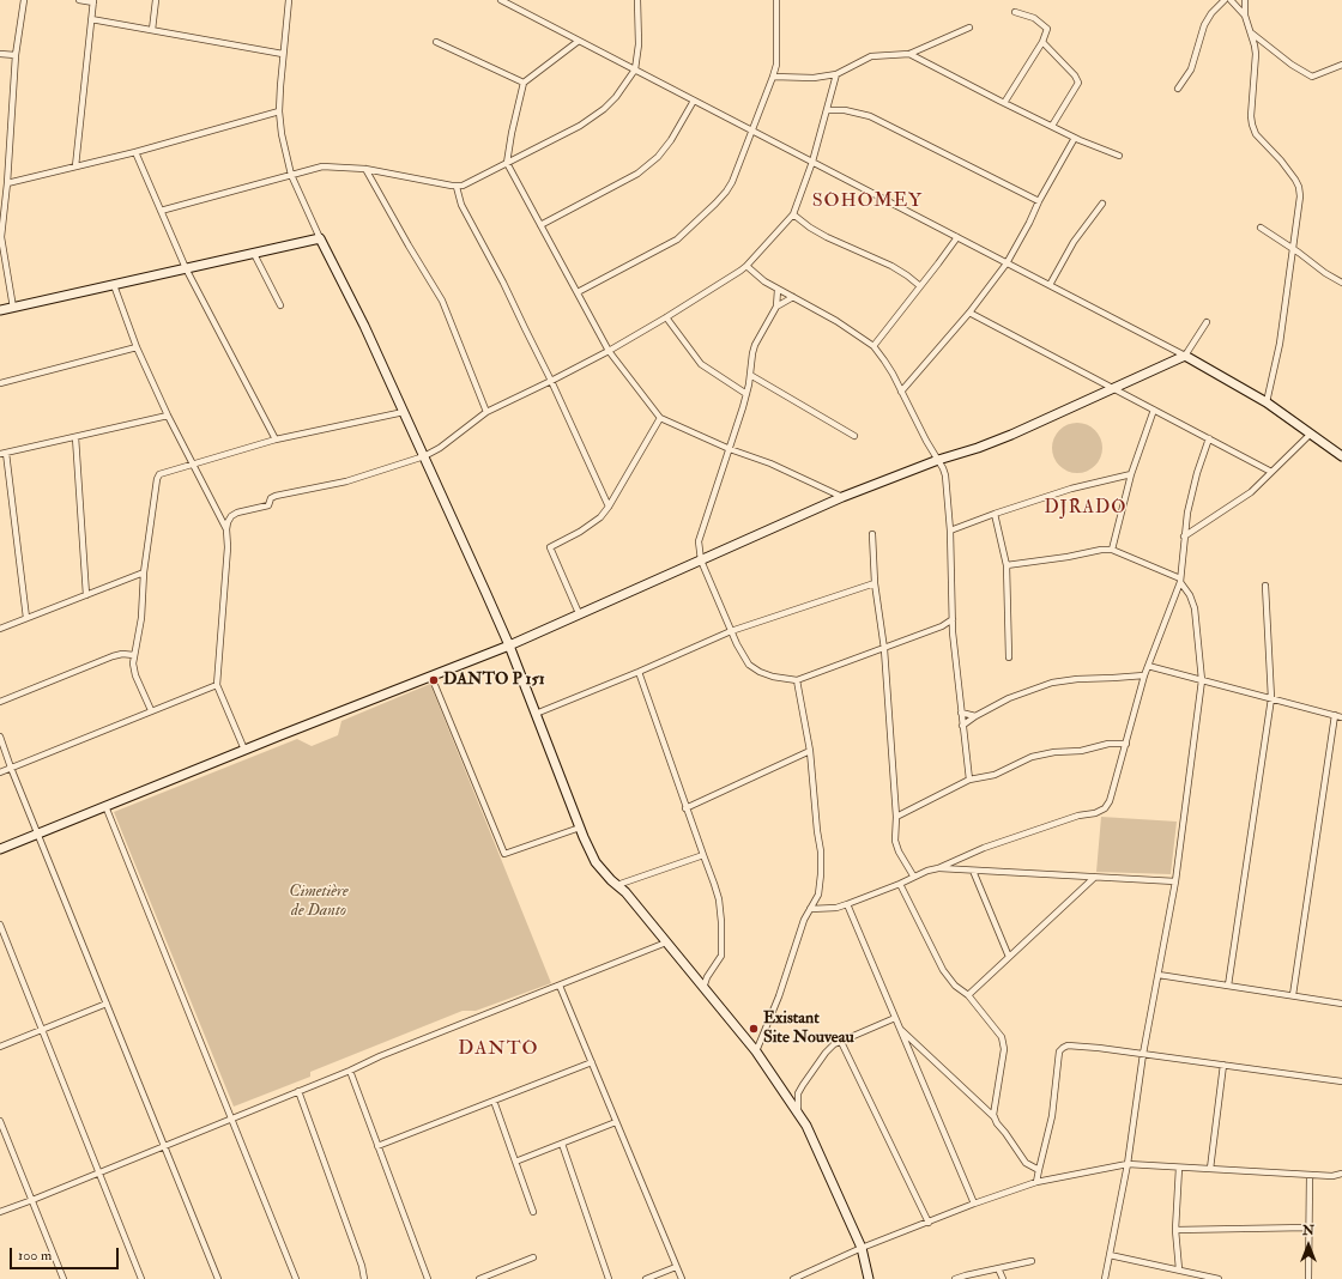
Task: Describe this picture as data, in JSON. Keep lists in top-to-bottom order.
{
  "districts": ["SOHOMEY", "DJRADO", "DANTO"],
  "parks": ["Cimetière de Danto"],
  "places": ["DANTO P 151", "Existant Site Nouveau"],
  "scale_bar": "100 m",
  "north": "top"
}
